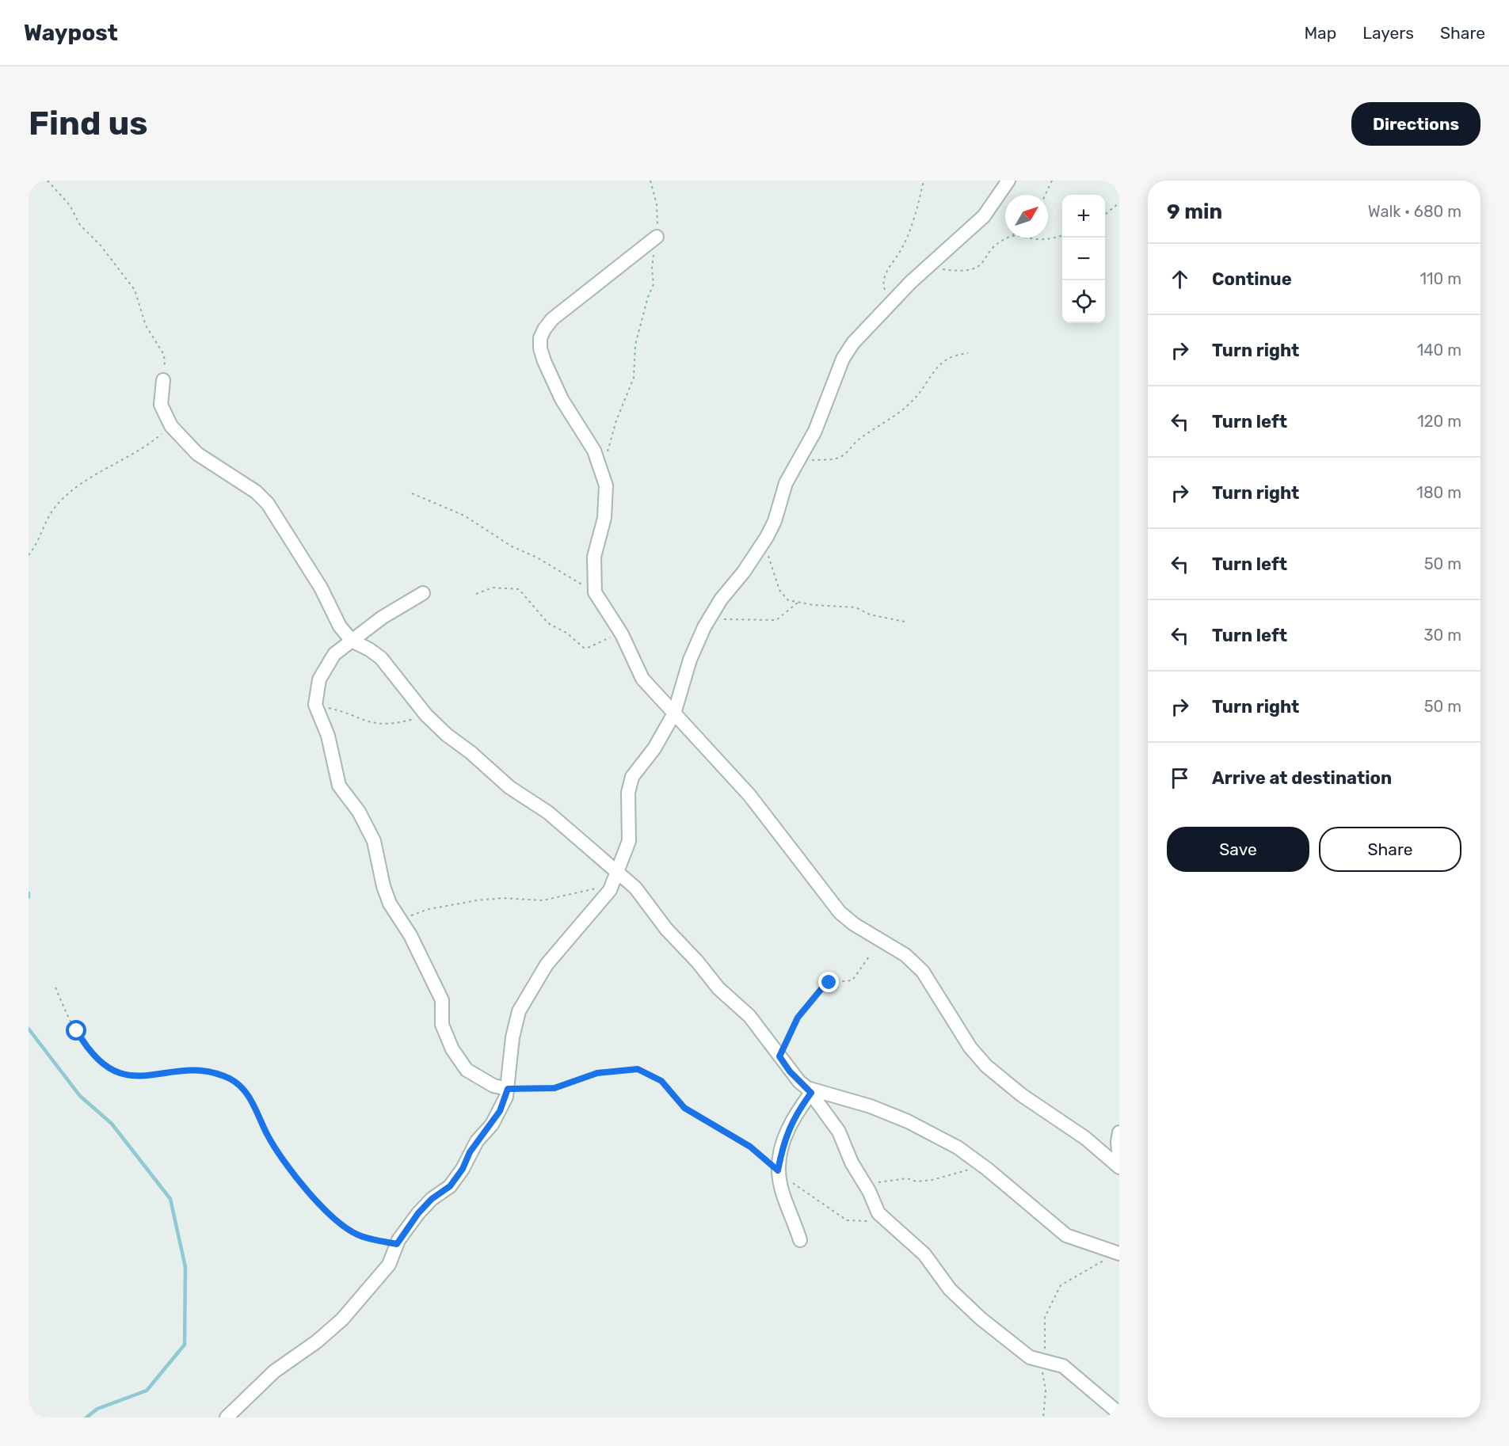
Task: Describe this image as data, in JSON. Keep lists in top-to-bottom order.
{
  "north": "top right",
  "page": {
    "header": "Waypost",
    "nav": ["Map", "Layers", "Share"],
    "buttons": [
      "Directions",
      ["Save", "Share"]
    ],
    "title": "Find us",
    "heading": ["9 min", "Walk · 680 m"],
    "map_buttons": ["+", "−"],
    "list": [
      ["Continue", "110 m"],
      ["Turn right", "140 m"],
      ["Turn left", "120 m"],
      ["Turn right", "180 m"],
      ["Turn left", "50 m"],
      ["Turn left", "30 m"],
      ["Turn right", "50 m"],
      "Arrive at destination"
    ]
  }
}
